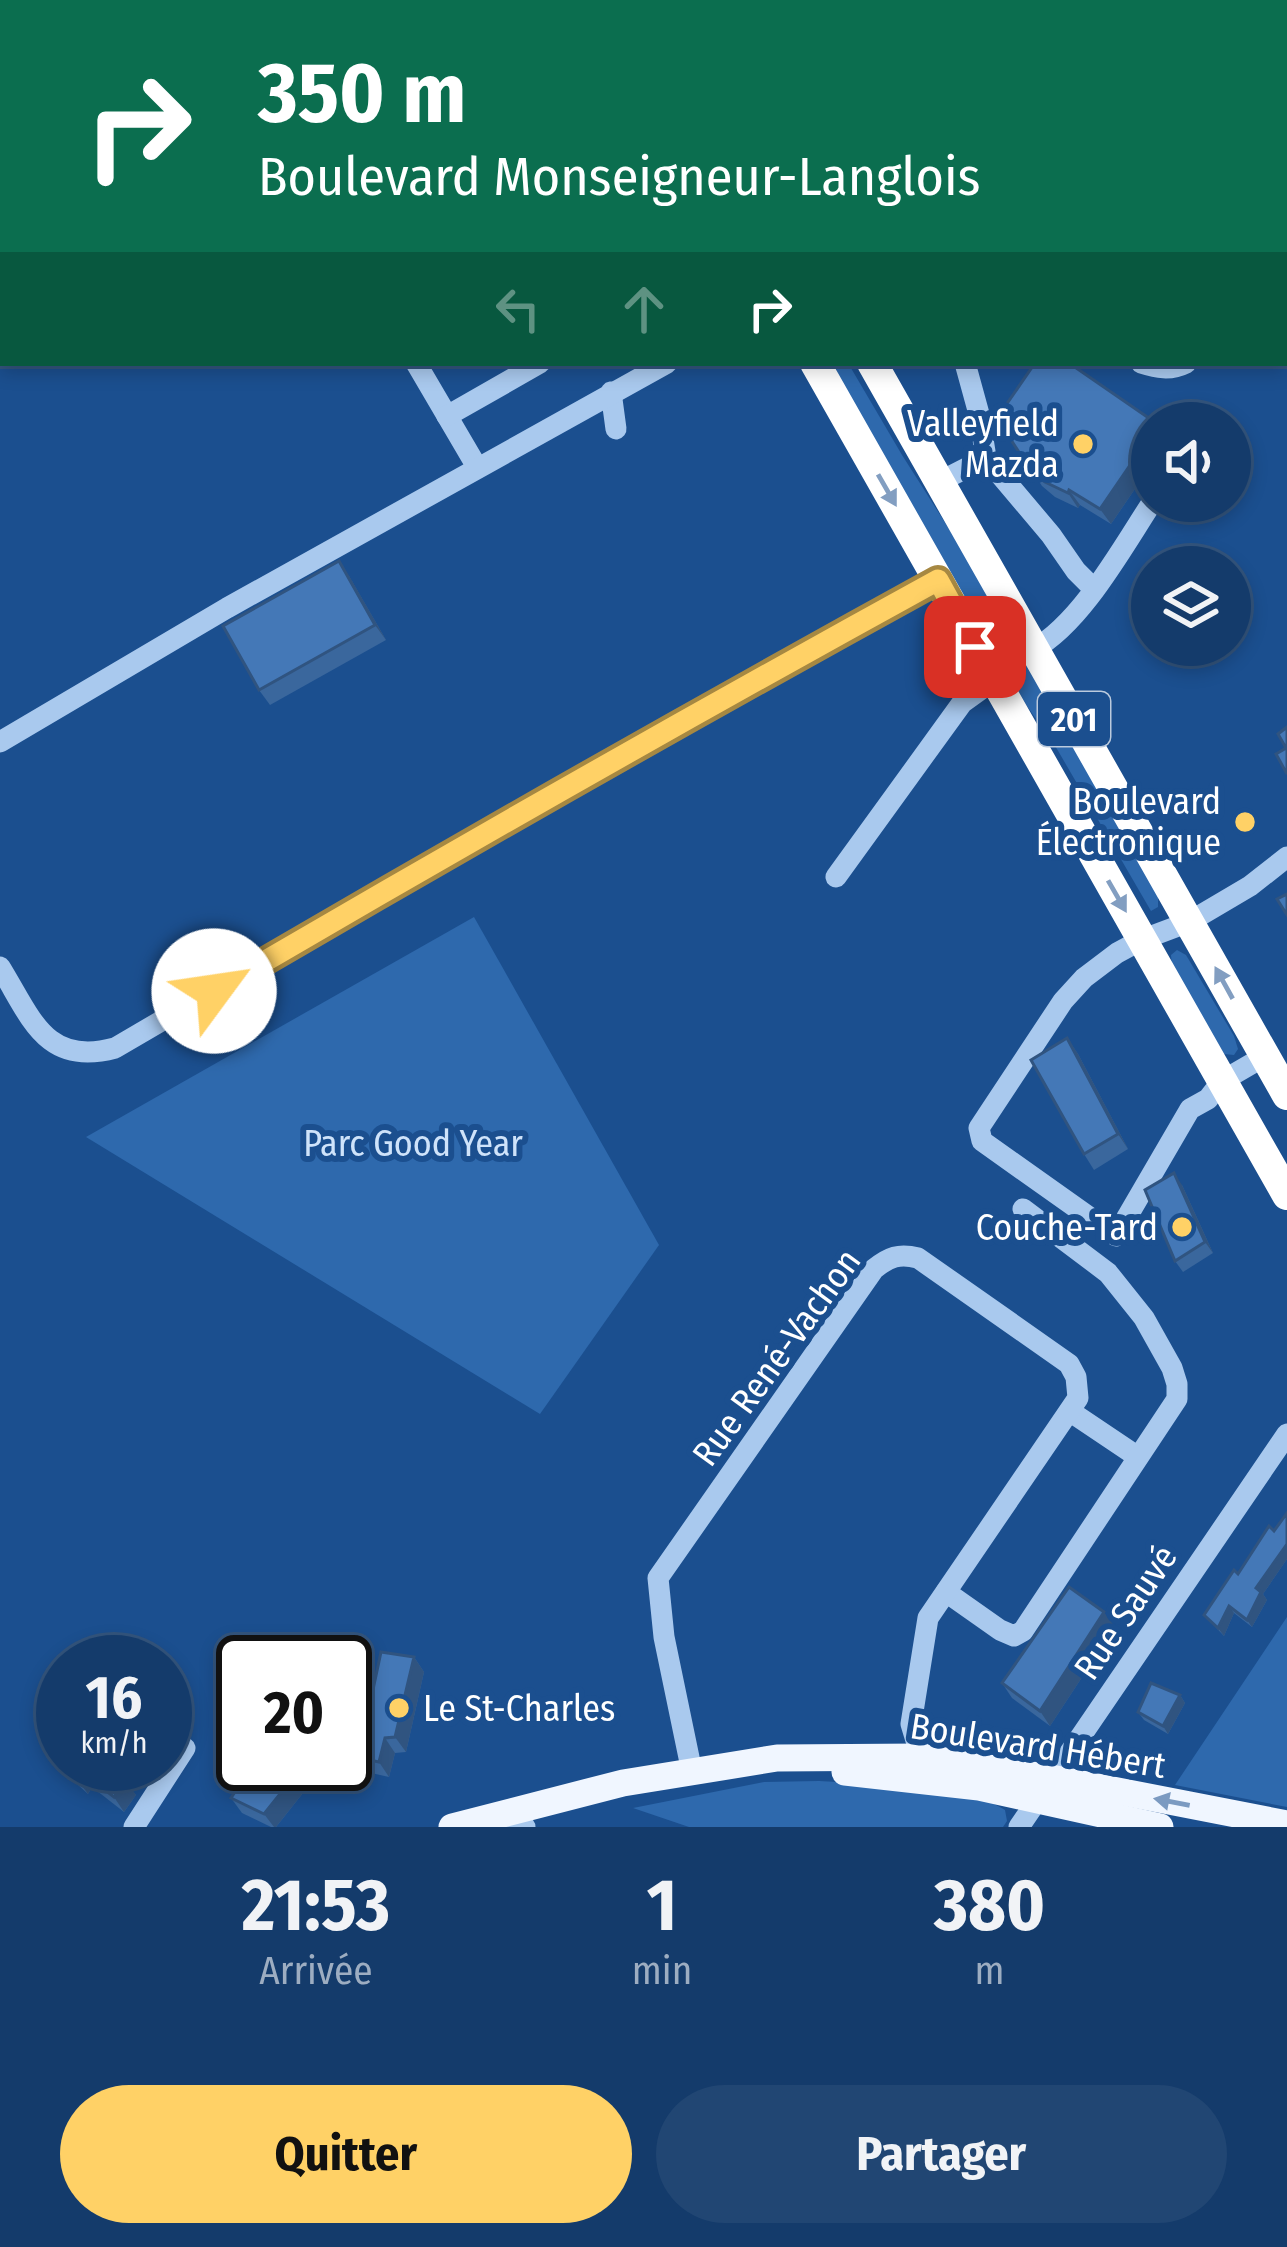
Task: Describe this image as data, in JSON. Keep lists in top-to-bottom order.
{
  "streets": {
    "highway": ["201"],
    "main road": ["Boulevard Hébert"],
    "street": ["Rue René-Vachon", "Rue Sauvé"]
  },
  "crossings": [
    ["Rue René-Vachon", "Boulevard Hébert"],
    ["Rue Sauvé", "Boulevard Hébert"]
  ],
  "parks": ["Parc Good Year"],
  "places": [
    "Valleyfield Mazda",
    "Boulevard Électronique",
    "Couche-Tard",
    "Le St-Charles"
  ],
  "page": {
    "turn": ["350 m", "Boulevard Monseigneur-Langlois"],
    "speed": "16 km/h",
    "limit": "20",
    "eta": [
      "21:53",
      "Arrivée",
      "1",
      "min",
      "380",
      "m"
    ],
    "buttons": ["Quitter", "Partager"]
  }
}
